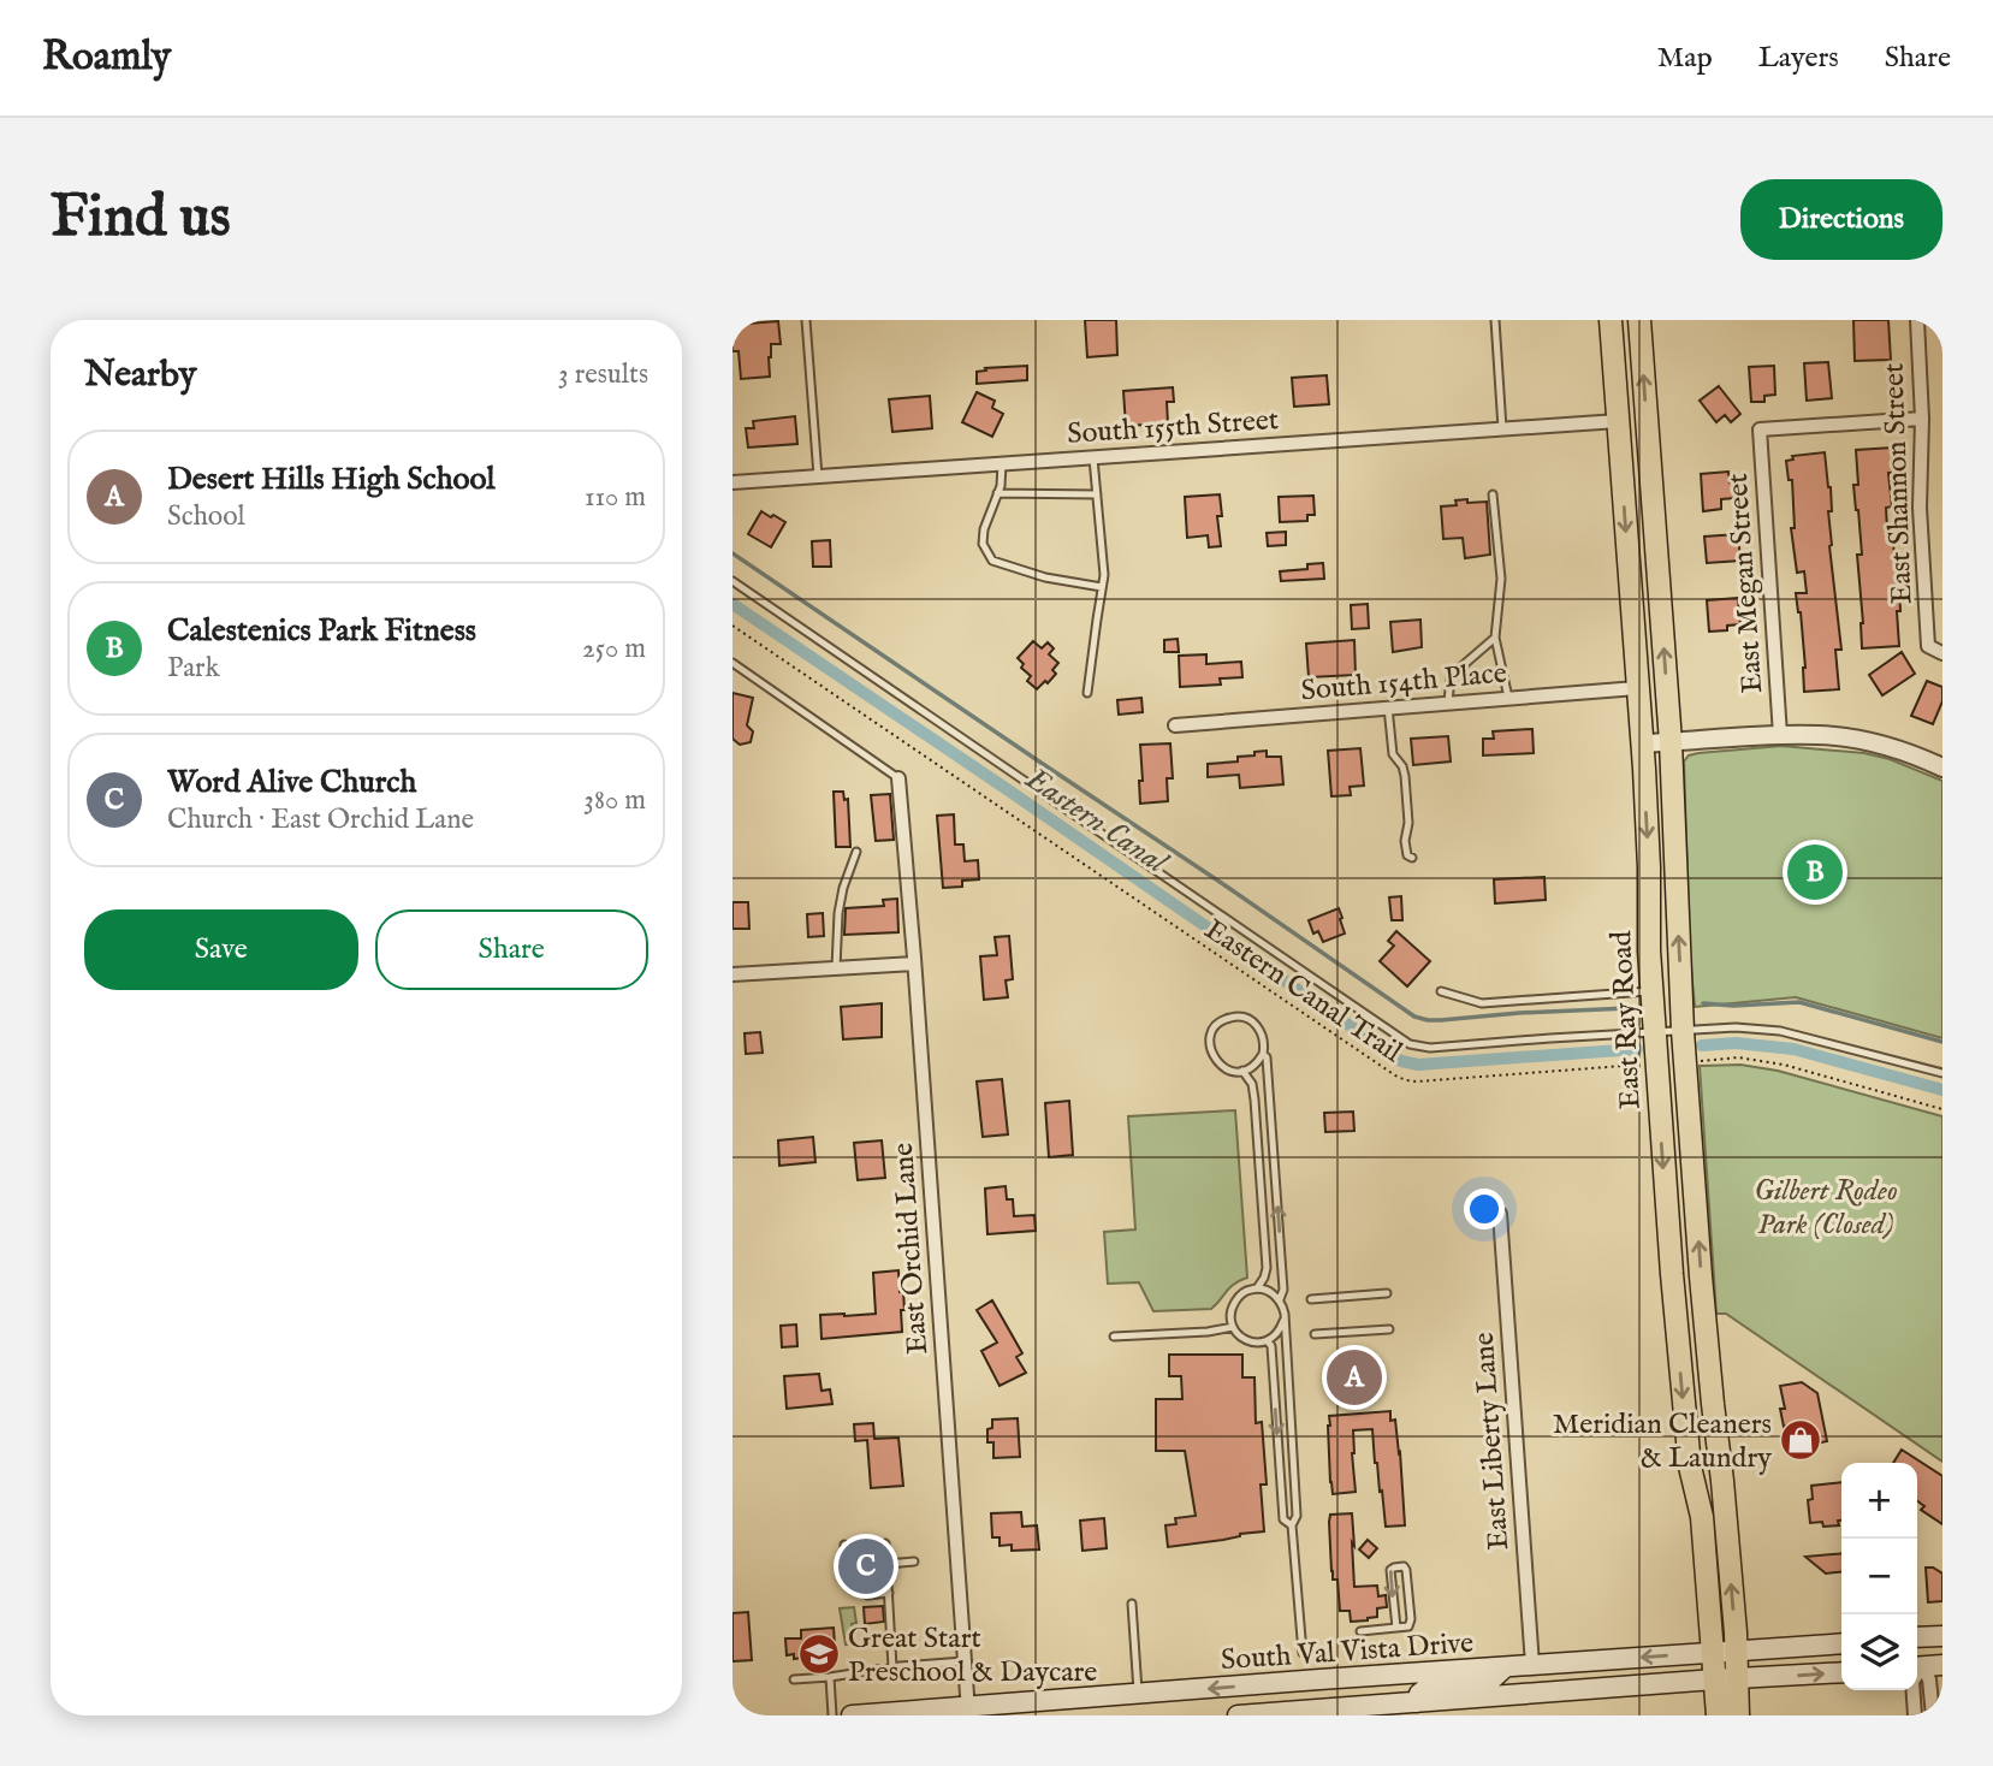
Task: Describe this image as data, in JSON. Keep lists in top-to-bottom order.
{
  "streets": {
    "main road": ["East Ray Road", "South Val Vista Drive"],
    "street": [
      "South 155th Street",
      "East Shannon Street",
      "East Megan Street",
      "South 154th Place",
      "East Orchid Lane",
      "East Liberty Lane"
    ],
    "path": ["Eastern Canal Trail"]
  },
  "crossings": [
    ["South 155th Street", "East Ray Road"],
    ["East Shannon Street", "East Megan Street"],
    ["South 154th Place", "East Ray Road"],
    ["Eastern Canal Trail", "East Ray Road"],
    ["East Ray Road", "South Val Vista Drive"],
    ["East Orchid Lane", "South Val Vista Drive"],
    ["East Liberty Lane", "South Val Vista Drive"]
  ],
  "water": ["Eastern Canal"],
  "parks": ["Gilbert Rodeo Park (Closed)"],
  "places": {
    "shop": ["Meridian Cleaners & Laundry"],
    "school or university": ["Great Start Preschool & Daycare"]
  },
  "page": {
    "header": "Roamly",
    "nav": ["Map", "Layers", "Share"],
    "buttons": [
      "Directions",
      ["Save", "Share"]
    ],
    "title": "Find us",
    "heading": ["Nearby", "3 results"],
    "list": [
      {
        "mark": "A",
        "name": "Desert Hills High School",
        "note": "School",
        "value": "110 m"
      },
      {
        "mark": "B",
        "name": "Calestenics Park Fitness",
        "note": "Park",
        "value": "250 m"
      },
      {
        "mark": "C",
        "name": "Word Alive Church",
        "note": "Church · East Orchid Lane",
        "value": "380 m"
      }
    ],
    "pins": ["B", "A", "C"],
    "map_buttons": ["+", "−"]
  }
}
